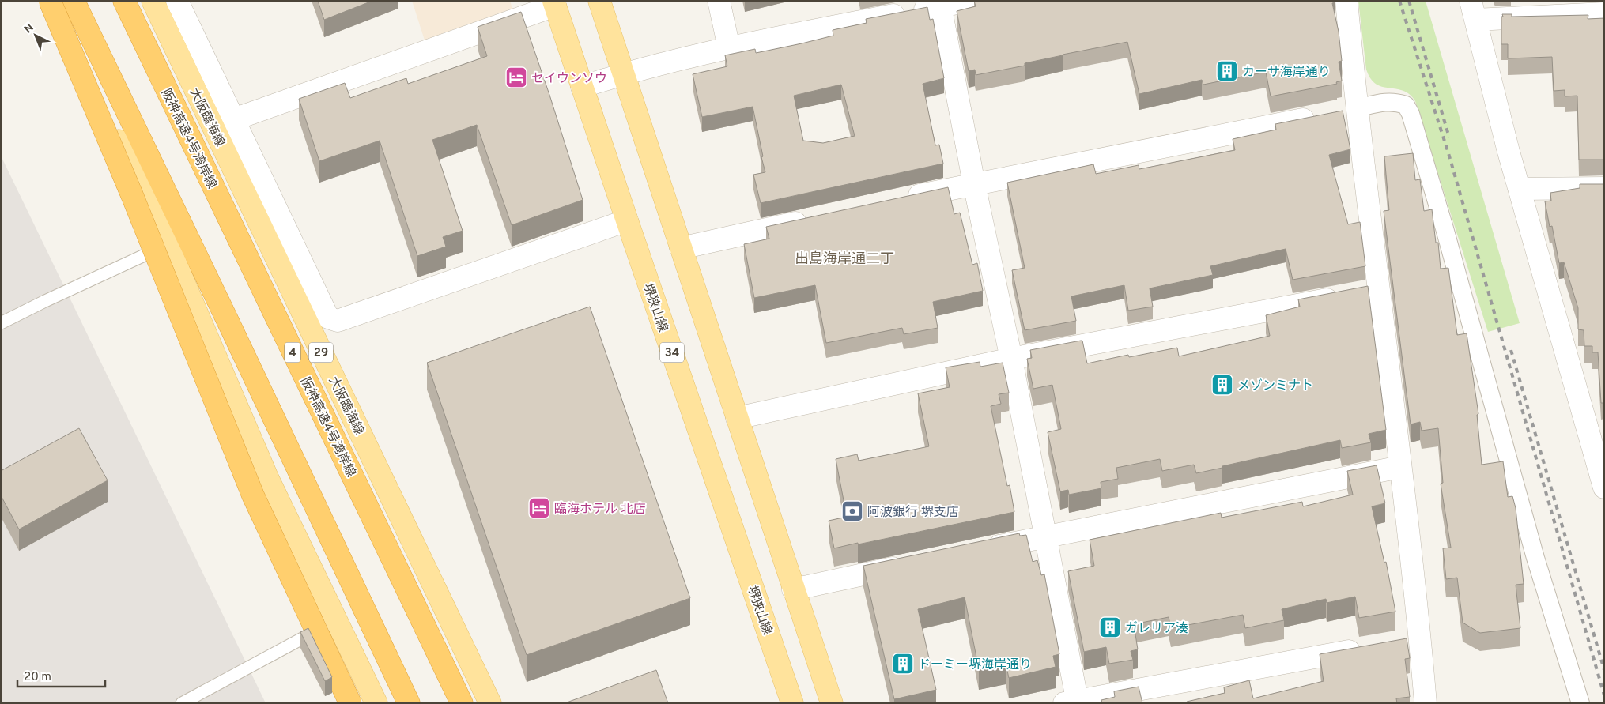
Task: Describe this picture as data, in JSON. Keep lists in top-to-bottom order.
{
  "streets": {
    "highway": ["阪神高速4号湾岸線", "4"],
    "main road": [
      "大阪臨海線",
      "堺狭山線",
      "29",
      "34"
    ]
  },
  "districts": ["出島海岸通二丁"],
  "places": {
    "building": [
      "カーサ海岸通り",
      "メゾンミナト",
      "ガレリア湊",
      "ドーミー堺海岸通り"
    ],
    "hotel": ["セイウンソウ", "臨海ホテル 北店"],
    "bank": ["阿波銀行 堺支店"]
  },
  "scale_bar": "20 m",
  "north": "top left"
}
